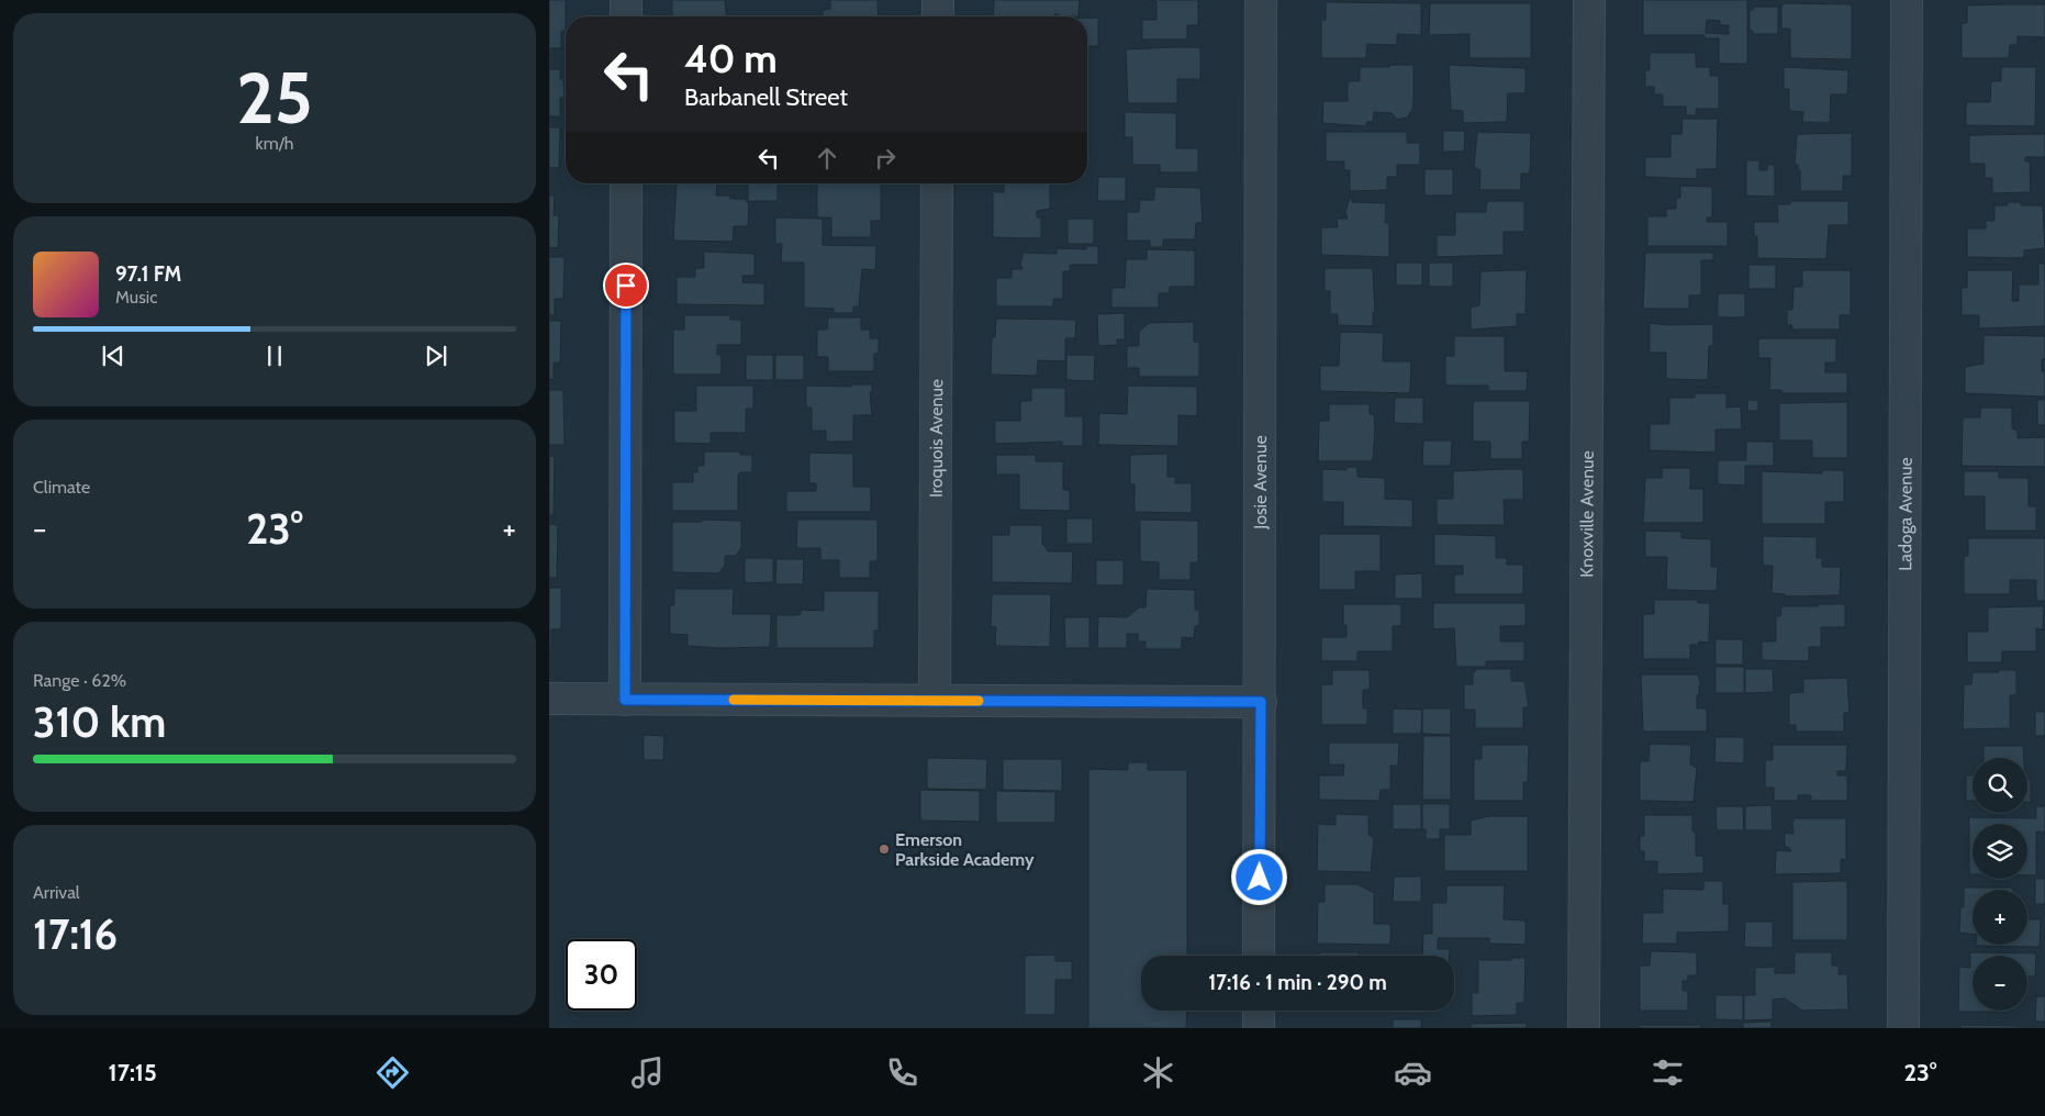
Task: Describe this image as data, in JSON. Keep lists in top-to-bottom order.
{
  "streets": {
    "street": [
      "Iroquois Avenue",
      "Josie Avenue",
      "Knoxville Avenue",
      "Ladoga Avenue"
    ]
  },
  "places": ["Emerson Parkside Academy"],
  "page": {
    "tile": [
      ["25", "km/h"],
      "Climate",
      ["Range · 62%", "310 km"],
      ["Arrival", "17:16"]
    ],
    "turn": ["40 m", "Barbanell Street"],
    "song": ["97.1 FM", "Music"],
    "heat": ["−", "23°", "+"],
    "map_buttons": ["+", "−"],
    "limit": "30",
    "trip": "17:16 · 1 min · 290 m",
    "tabs": ["17:15", "23°"]
  }
}
